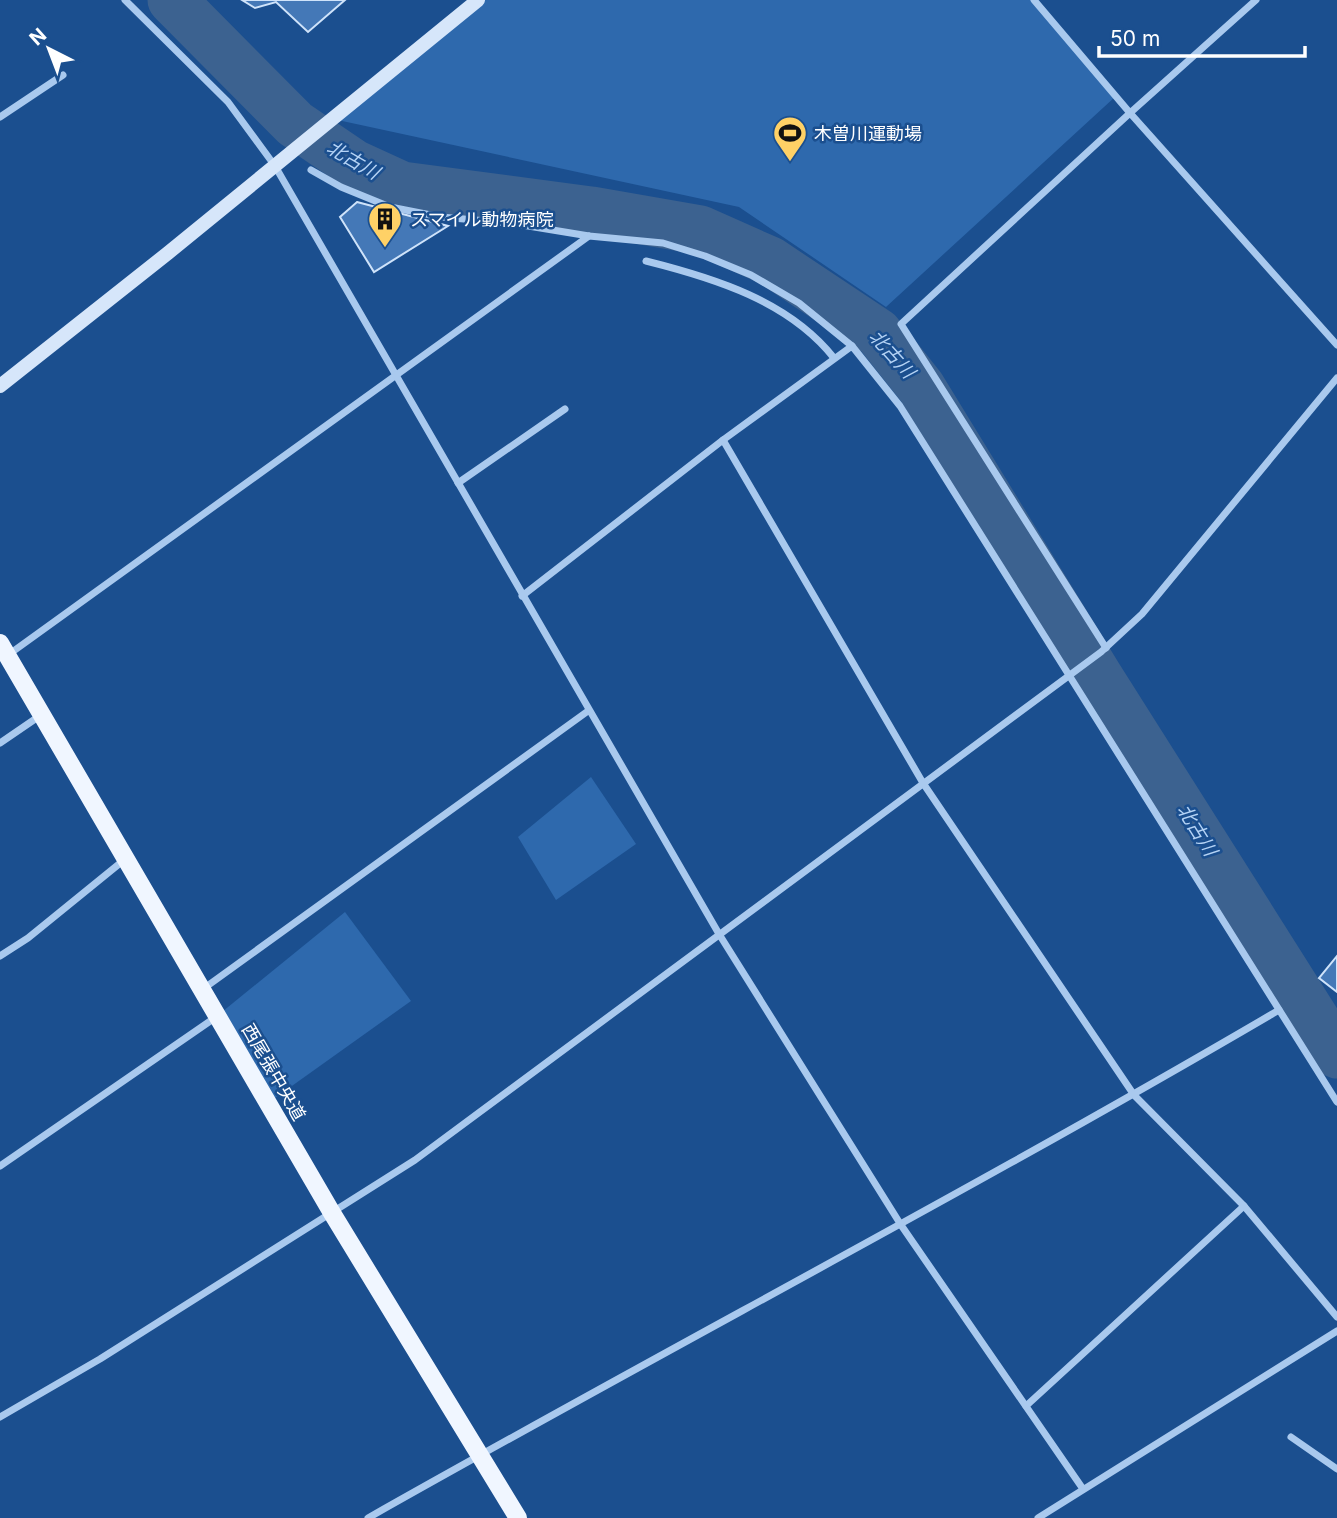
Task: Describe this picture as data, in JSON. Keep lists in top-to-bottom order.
{
  "streets": {
    "main road": ["西尾張中央道"]
  },
  "water": ["北古川"],
  "places": {
    "sports": ["木曽川運動場"],
    "building": ["スマイル動物病院"]
  },
  "scale_bar": "50 m",
  "north": "top left"
}
